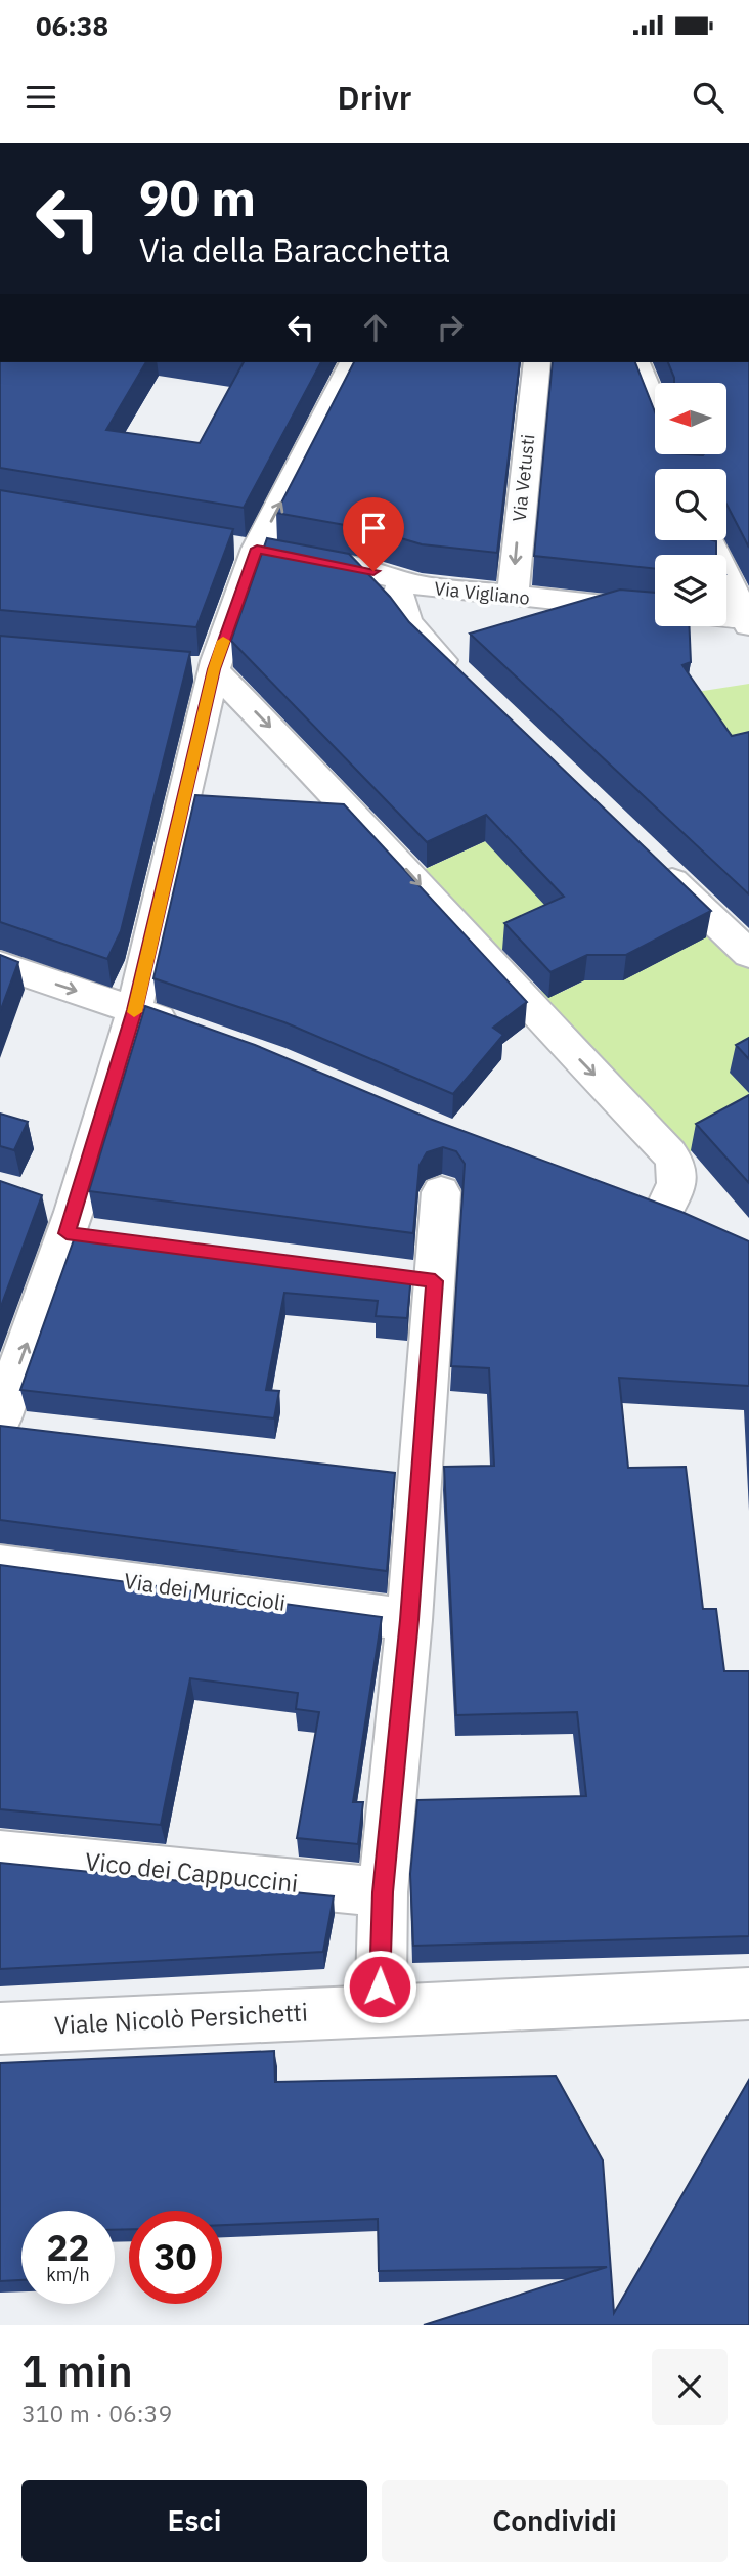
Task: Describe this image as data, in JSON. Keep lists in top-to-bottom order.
{
  "streets": {
    "street": [
      "Via Vetusti",
      "Via Vigliano",
      "Via dei Muriccioli",
      "Vico dei Cappuccini",
      "Viale Nicolò Persichetti"
    ]
  },
  "crossings": [
    ["Via Vetusti", "Via Vigliano"]
  ],
  "north": "left",
  "page": {
    "status": "06:38",
    "header": "Drivr",
    "turn": ["90 m", "Via della Baracchetta"],
    "speed": "22 km/h",
    "limit": "30",
    "heading": ["1 min", "310 m · 06:39"],
    "buttons": ["Esci", "Condividi"]
  }
}
